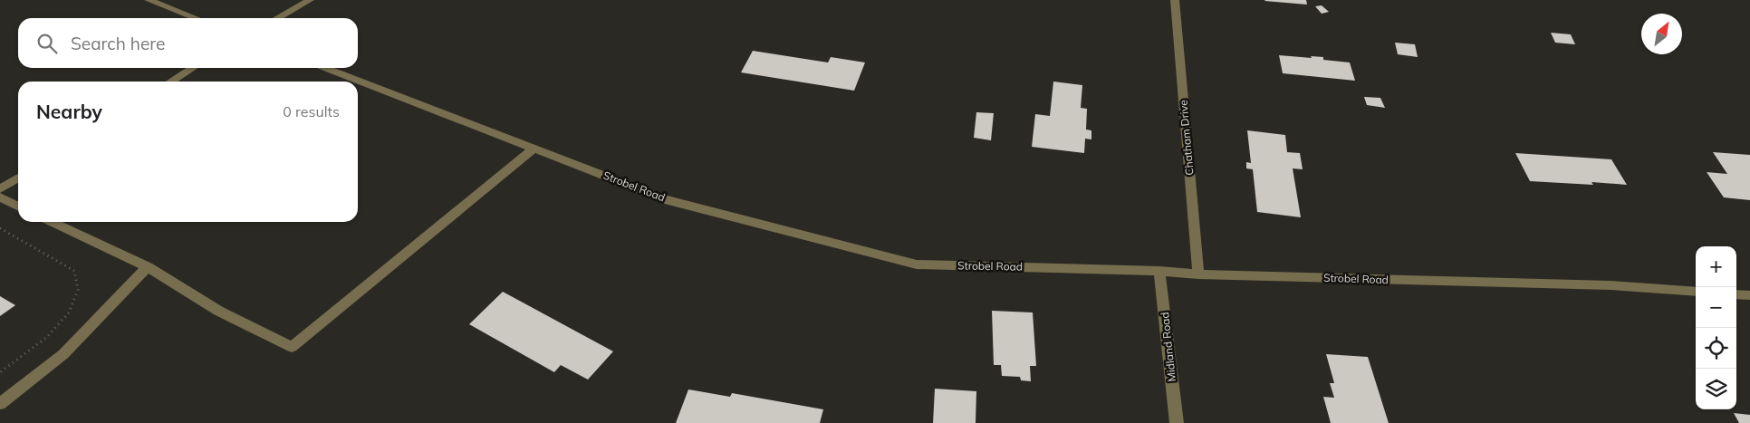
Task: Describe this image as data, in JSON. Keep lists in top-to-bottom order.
{
  "streets": {
    "street": ["Chatham Drive", "Strobel Road", "Midland Road"]
  },
  "crossings": [
    ["Chatham Drive", "Strobel Road"],
    ["Strobel Road", "Midland Road"]
  ],
  "north": "top right",
  "page": {
    "search": "Search here",
    "heading": ["Nearby", "0 results"],
    "map_buttons": ["+", "−"]
  }
}
